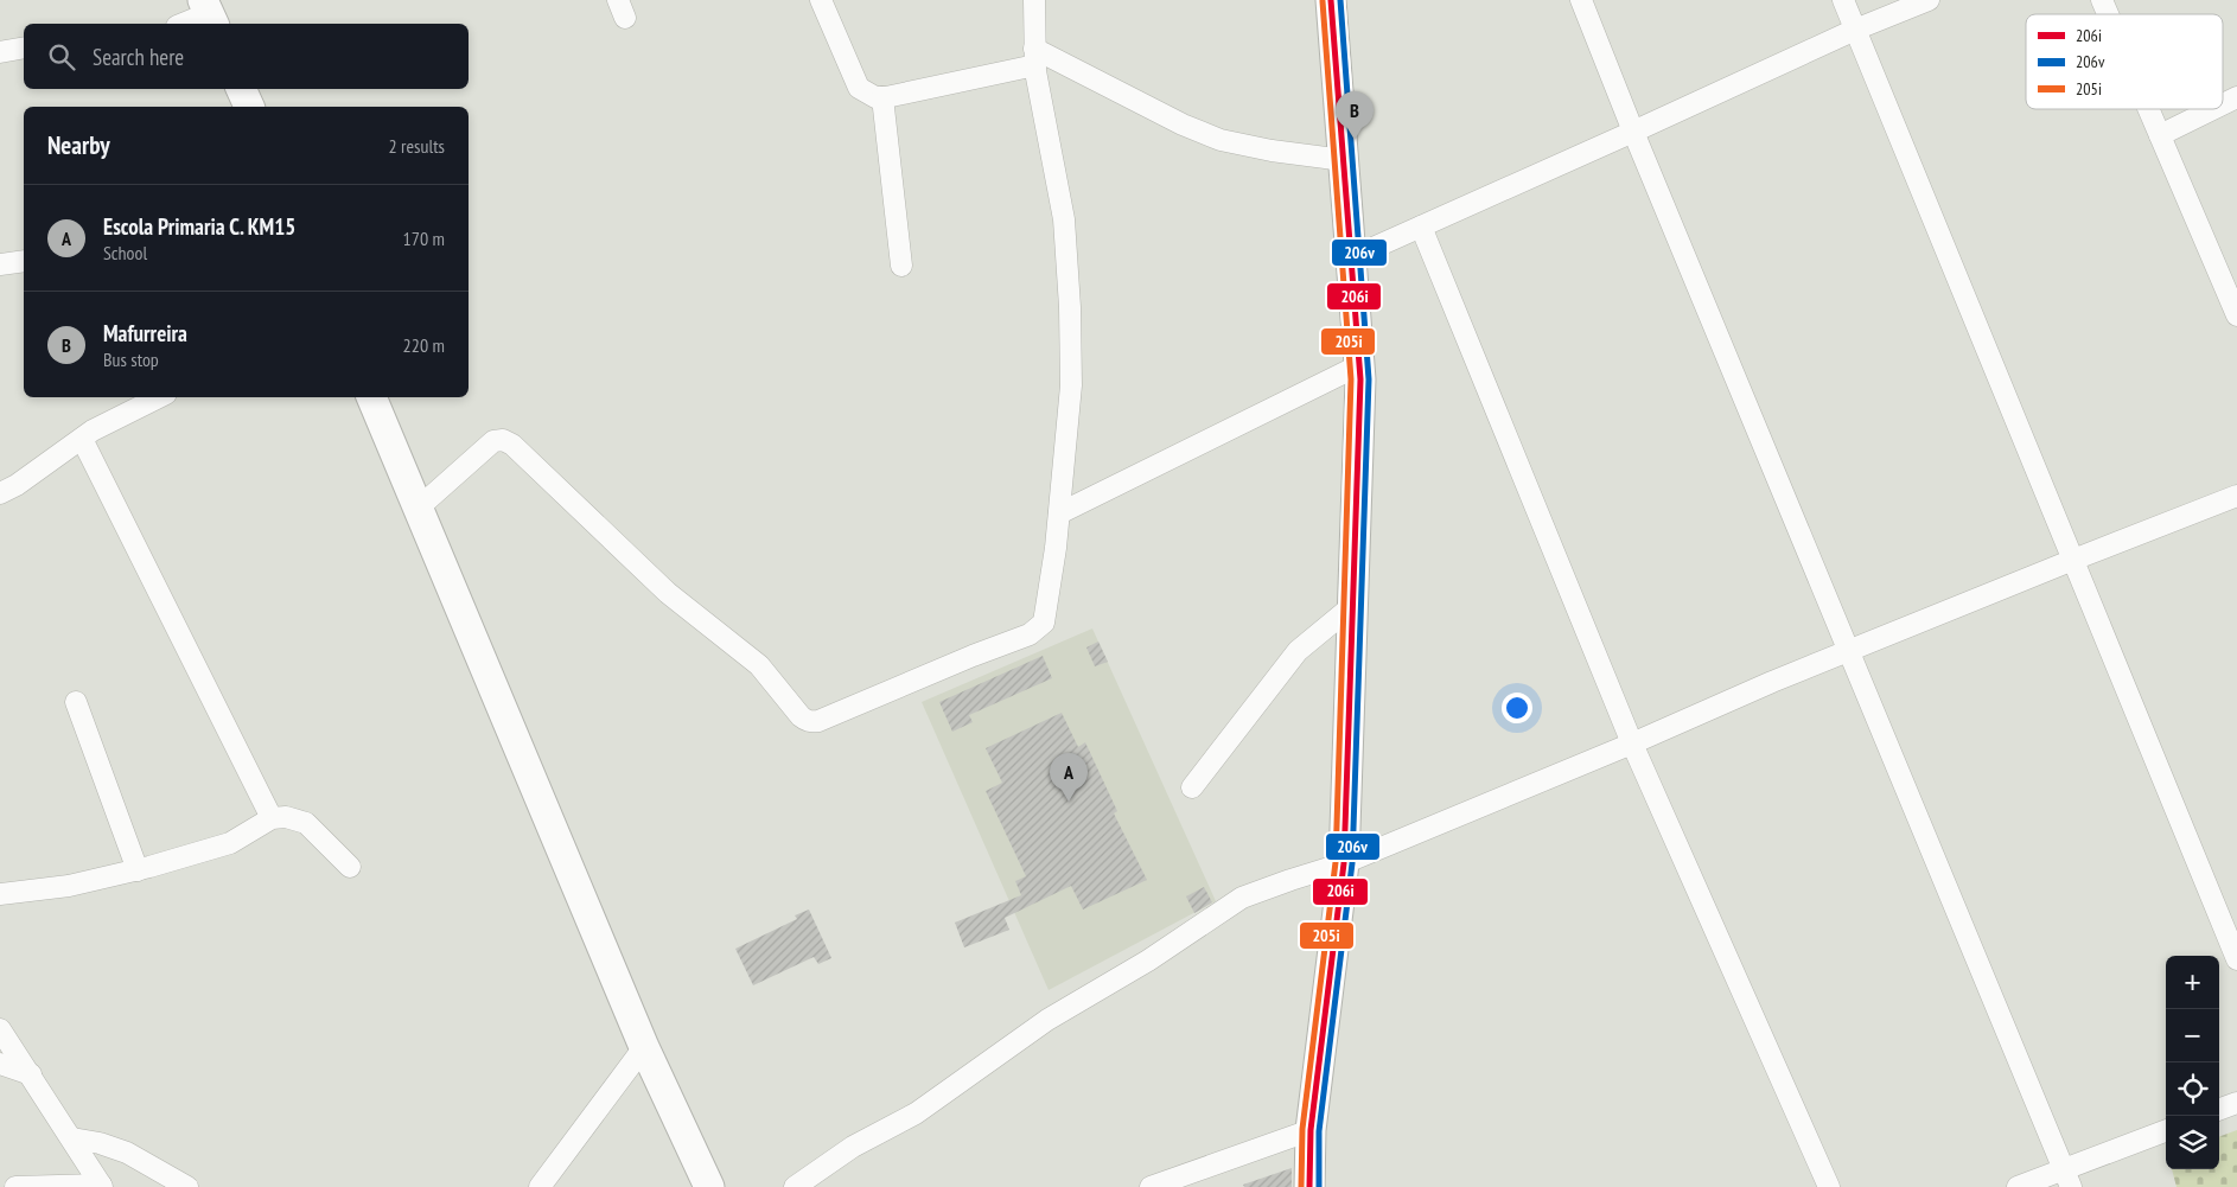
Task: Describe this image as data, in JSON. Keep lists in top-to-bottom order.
{
  "lines": ["transit line 206i", "transit line 206v", "transit line 205i"],
  "legend": ["206i", "206v", "205i"],
  "page": {
    "search": "Search here",
    "pins": ["B", "A"],
    "heading": ["Nearby", "2 results"],
    "list": [
      {
        "mark": "A",
        "name": "Escola Primaria C. KM15",
        "note": "School",
        "value": "170 m"
      },
      {
        "mark": "B",
        "name": "Mafurreira",
        "note": "Bus stop",
        "value": "220 m"
      }
    ],
    "map_buttons": ["+", "−"]
  }
}
